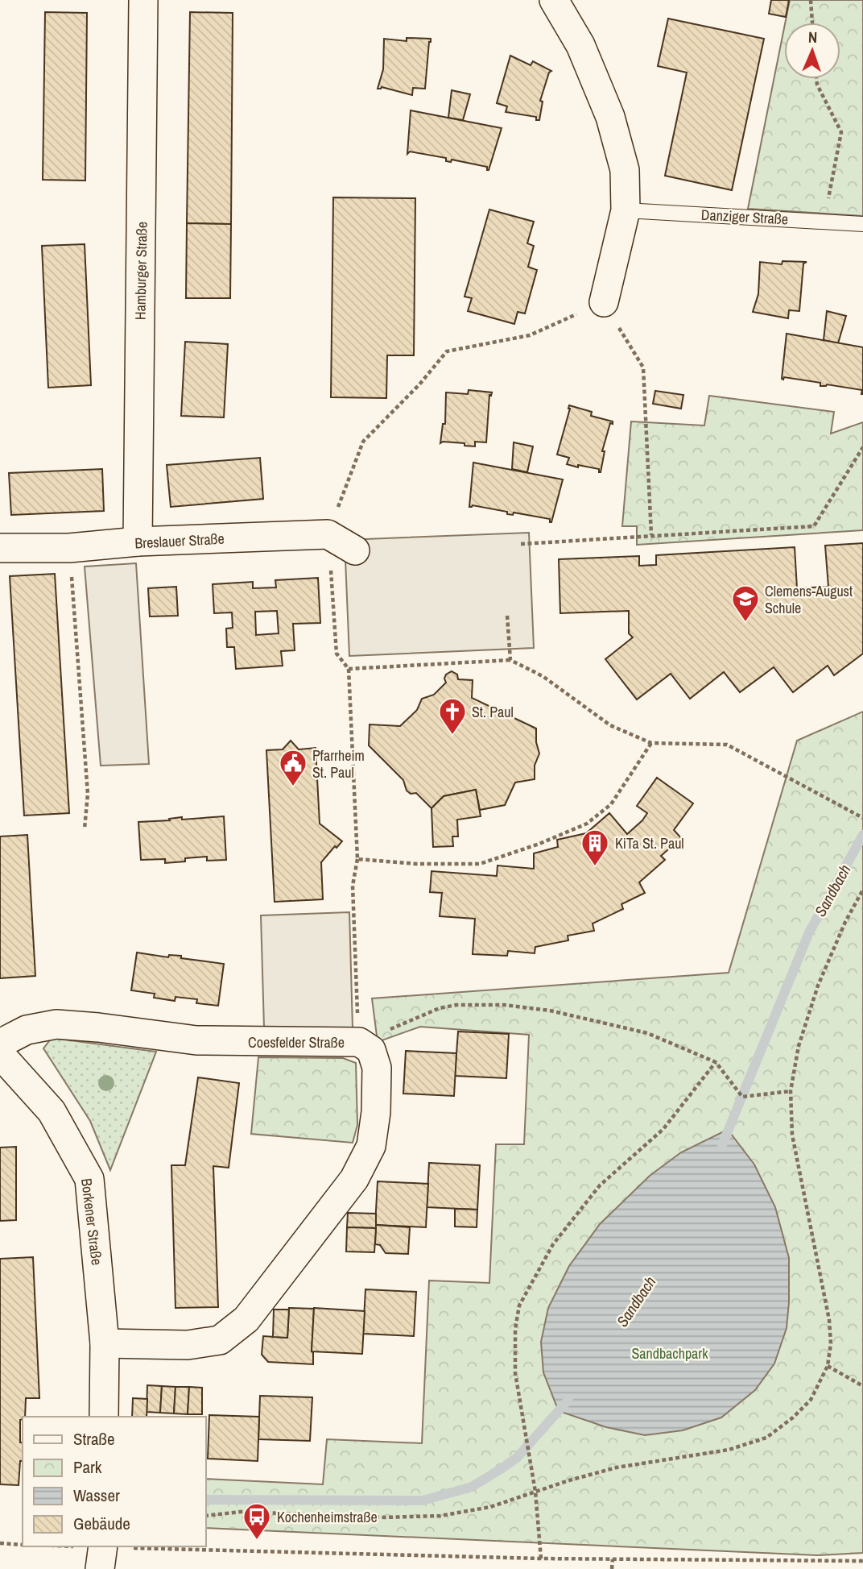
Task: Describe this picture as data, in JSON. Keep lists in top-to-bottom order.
{
  "streets": {
    "street": [
      "Hamburger Straße",
      "Breslauer Straße",
      "Coesfelder Straße",
      "Borkener Straße"
    ],
    "lane": ["Danziger Straße"]
  },
  "crossings": [
    ["Hamburger Straße", "Breslauer Straße"],
    ["Coesfelder Straße", "Borkener Straße"]
  ],
  "water": ["Sandbach"],
  "parks": ["Sandbachpark"],
  "places": {
    "school or university": ["Clemens-August Schule"],
    "church": ["St. Paul"],
    "public building": ["Pfarrheim St. Paul"],
    "building": ["KiTa St. Paul"],
    "bus stop": ["Kochenheimstraße"]
  },
  "legend": [
    "Straße",
    "Park",
    "Wasser",
    "Gebäude"
  ],
  "north": "top"
}
